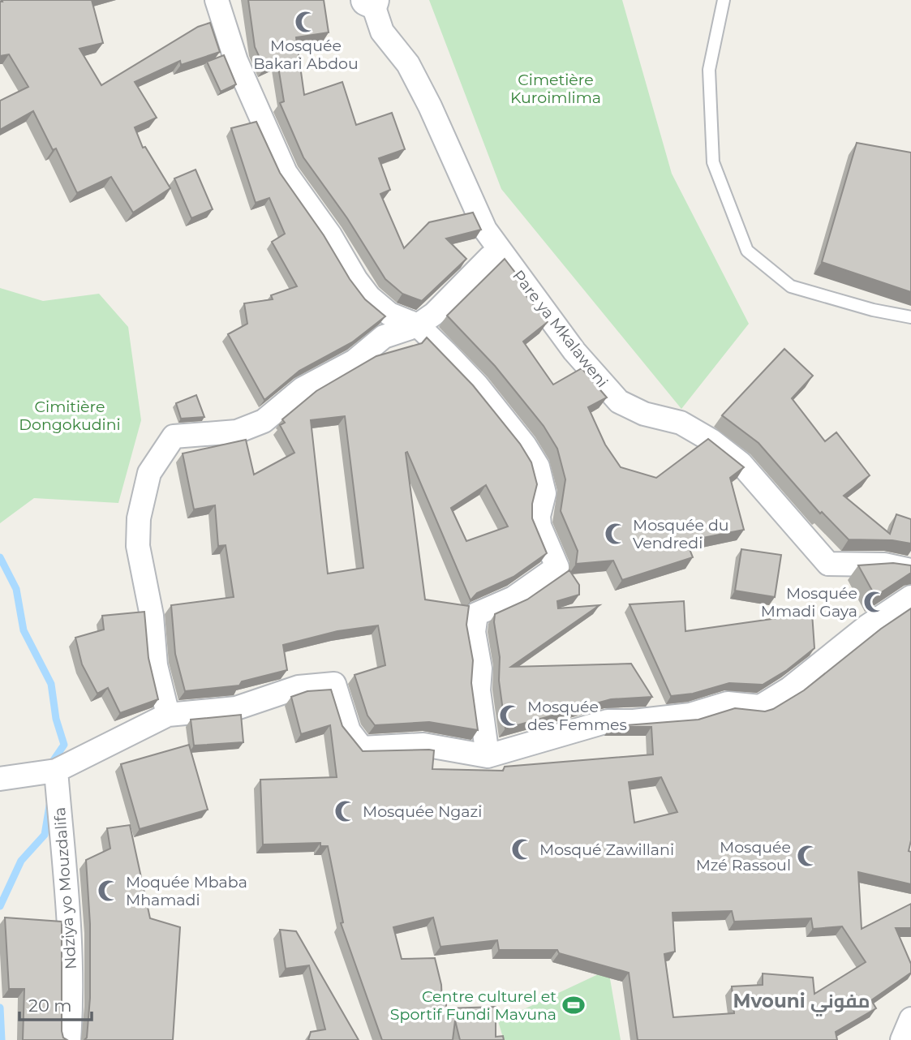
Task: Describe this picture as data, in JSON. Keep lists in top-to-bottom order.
{
  "streets": {
    "street": ["Pare ya Mkalaweni", "Ndziya yo Mouzdalifa"]
  },
  "districts": ["Mvouni مفوني"],
  "parks": ["Cimetière Kuroimlima", "Cimitière Dongokudini"],
  "places": {
    "mosque": [
      "Mosquée Bakari Abdou",
      "Mosquée du Vendredi",
      "Mosquée Mmadi Gaya",
      "Mosquée des Femmes",
      "Mosquée Ngazi",
      "Mosqué Zawillani",
      "Mosquée Mzé Rassoul",
      "Moquée Mbaba Mhamadi"
    ],
    "sports": ["Centre culturel et Sportif Fundi Mavuna"]
  },
  "scale_bar": "20 m"
}
